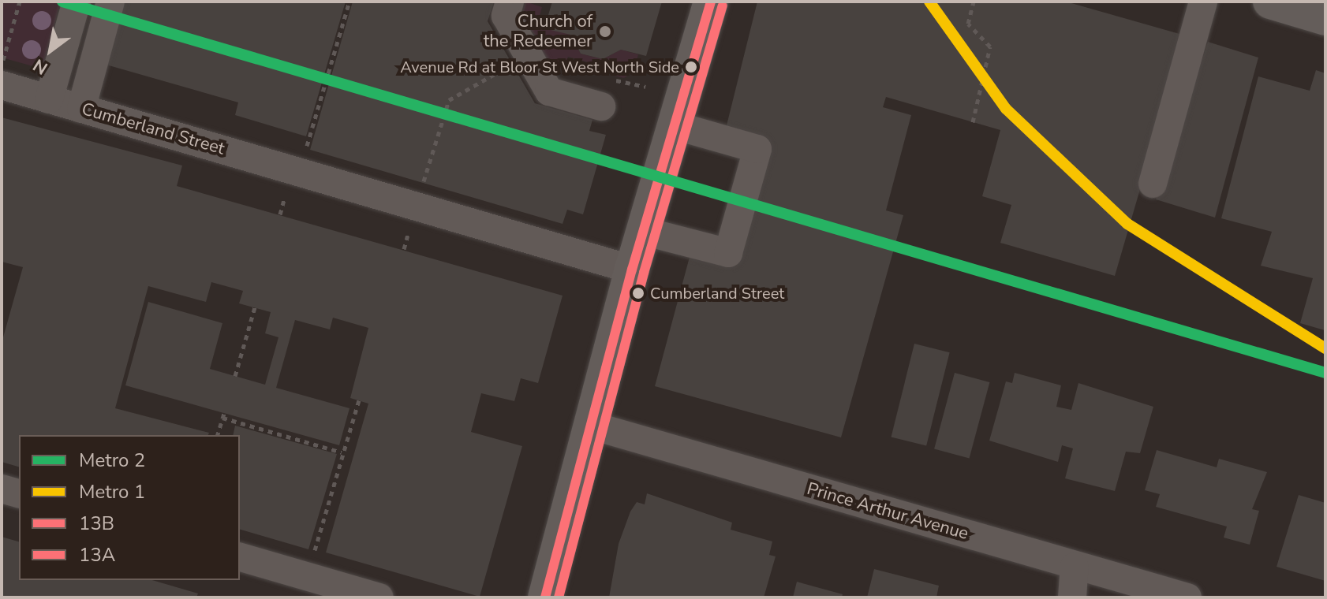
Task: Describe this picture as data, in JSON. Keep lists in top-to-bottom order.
{
  "streets": {
    "street": ["Cumberland Street", "Prince Arthur Avenue"]
  },
  "places": ["Church of the Redeemer", "Avenue Rd at Bloor St West North Side", "Cumberland Street"],
  "lines": [
    "metro line 2",
    "metro line 1",
    "transit line 13B",
    "transit line 13A"
  ],
  "legend": [
    "Metro 2",
    "Metro 1",
    "13B",
    "13A"
  ],
  "north": "bottom left"
}
